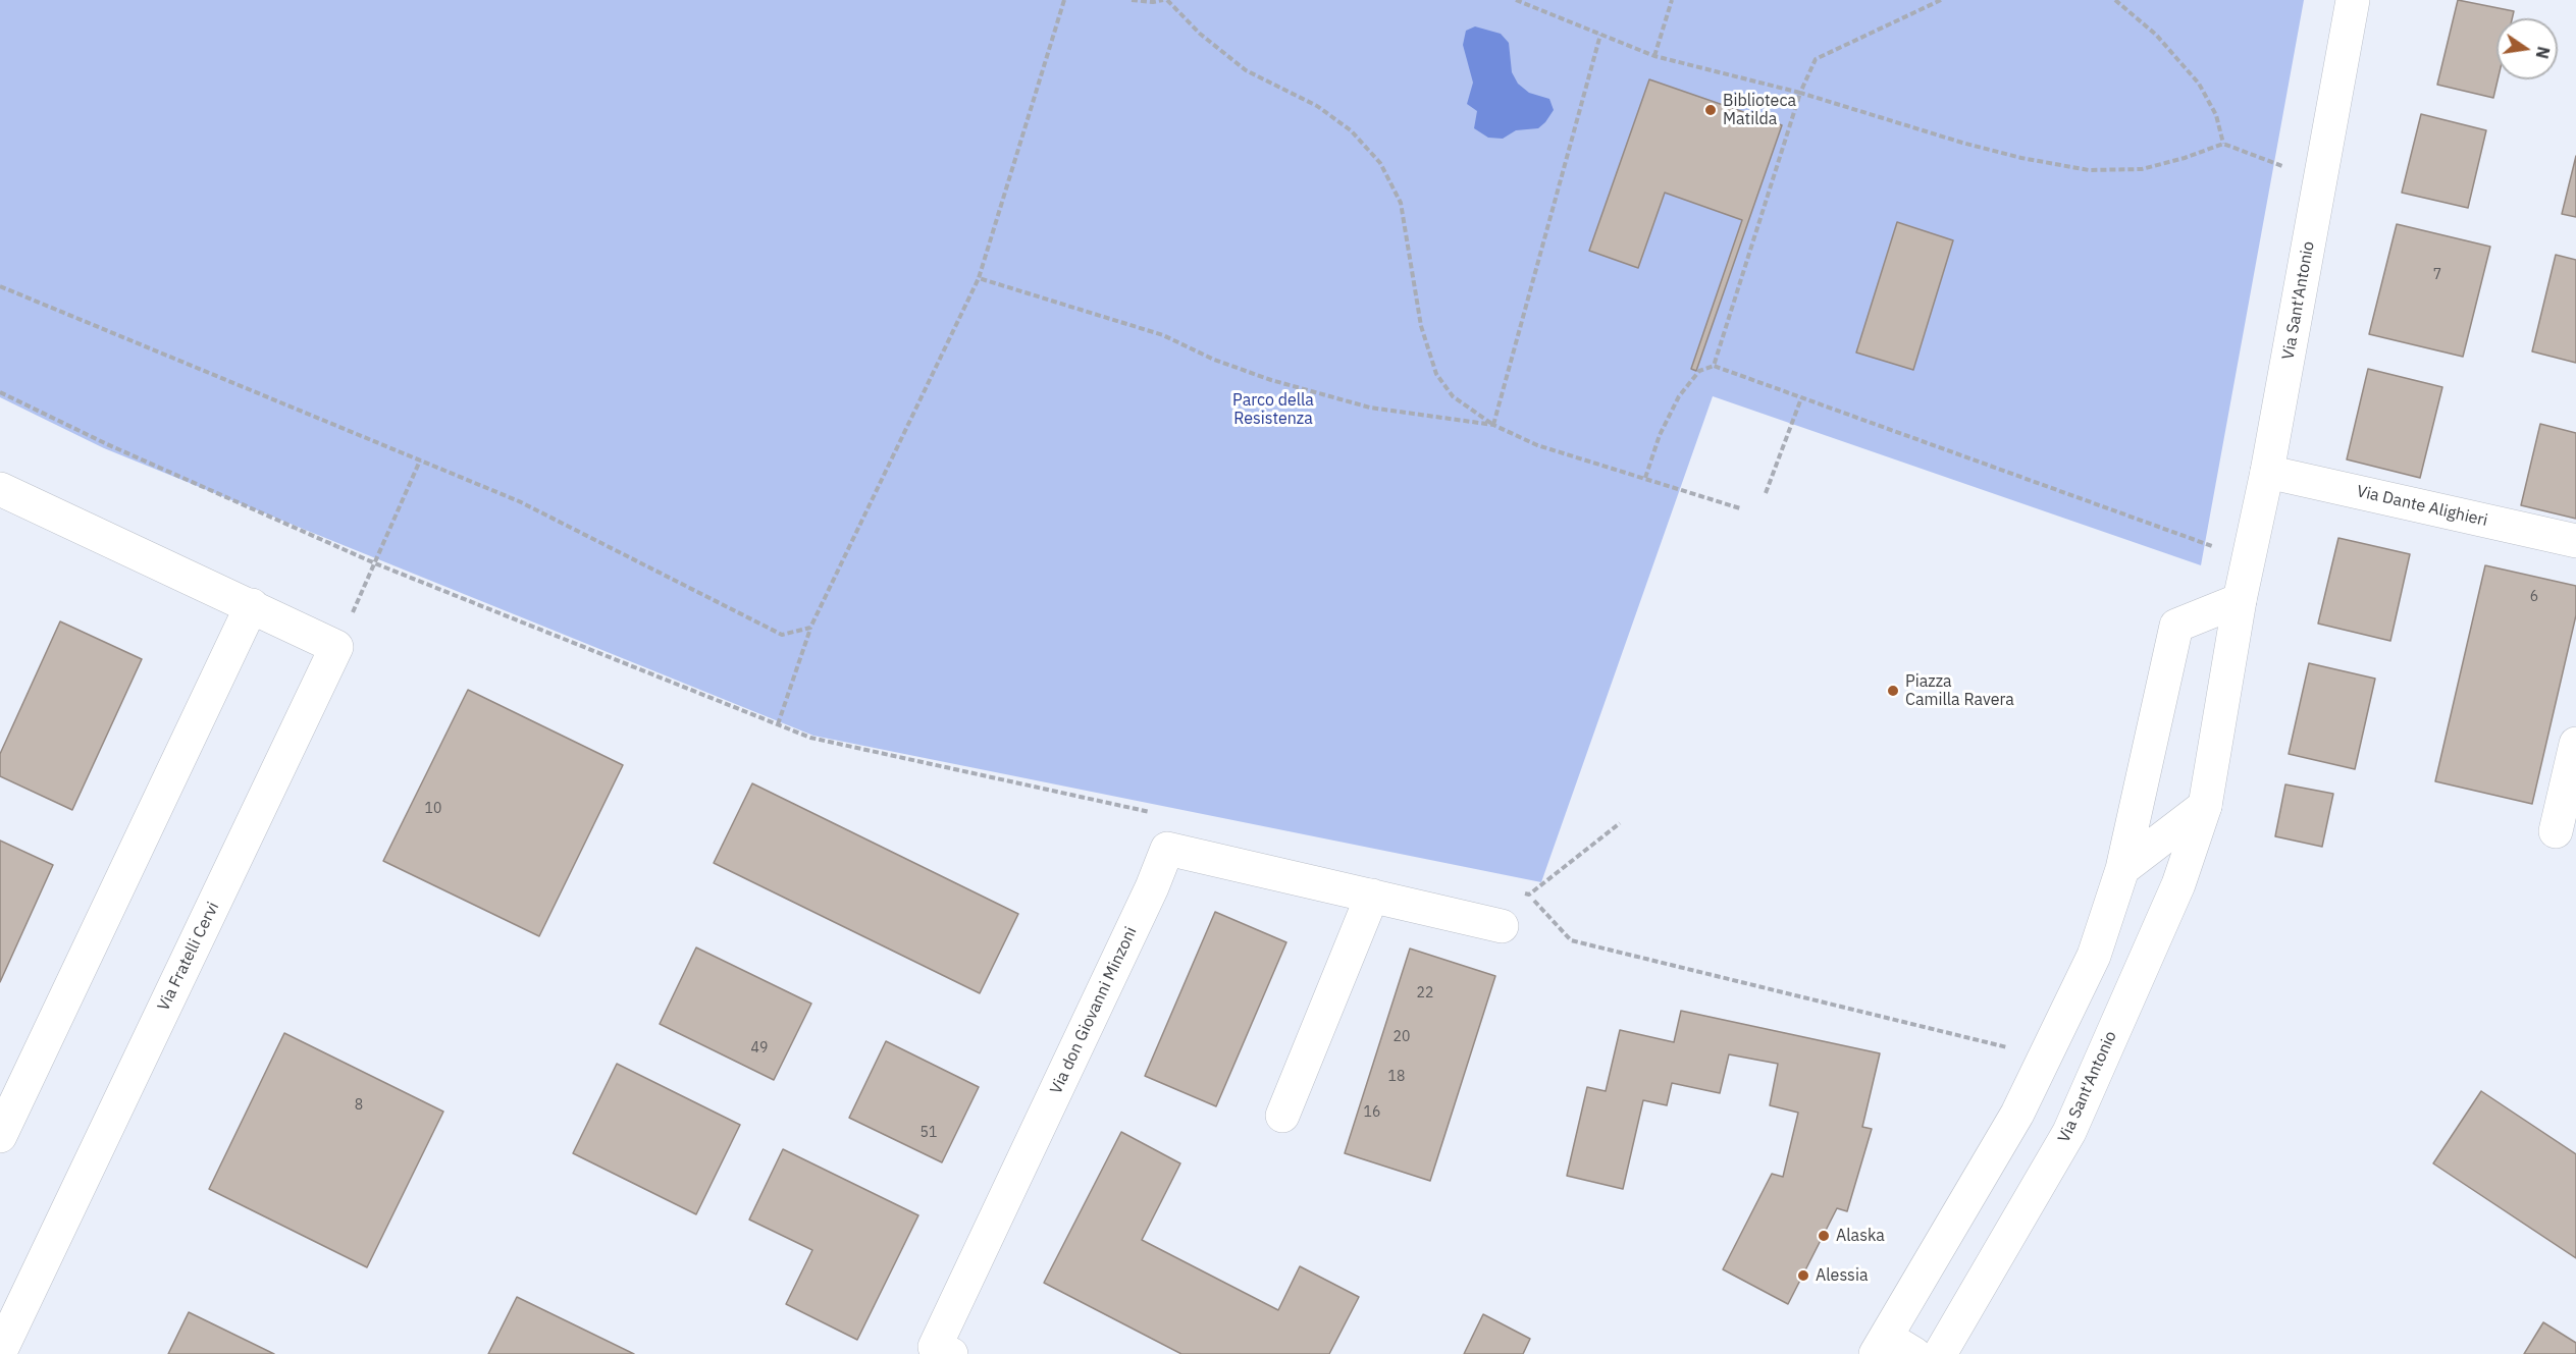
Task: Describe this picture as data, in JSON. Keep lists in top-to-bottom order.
{
  "streets": {
    "street": [
      "Via Sant'Antonio",
      "Via Dante Alighieri",
      "Via Fratelli Cervi",
      "Via don Giovanni Minzoni"
    ]
  },
  "crossings": [
    ["Via Sant'Antonio", "Via Dante Alighieri"]
  ],
  "parks": ["Parco della Resistenza"],
  "places": [
    "Biblioteca Matilda",
    "Piazza Camilla Ravera",
    "Alaska",
    "Alessia"
  ],
  "house_numbers": [
    "7",
    "6",
    "10",
    "22",
    "20",
    "49",
    "18",
    "8",
    "16",
    "51"
  ],
  "north": "right"
}
